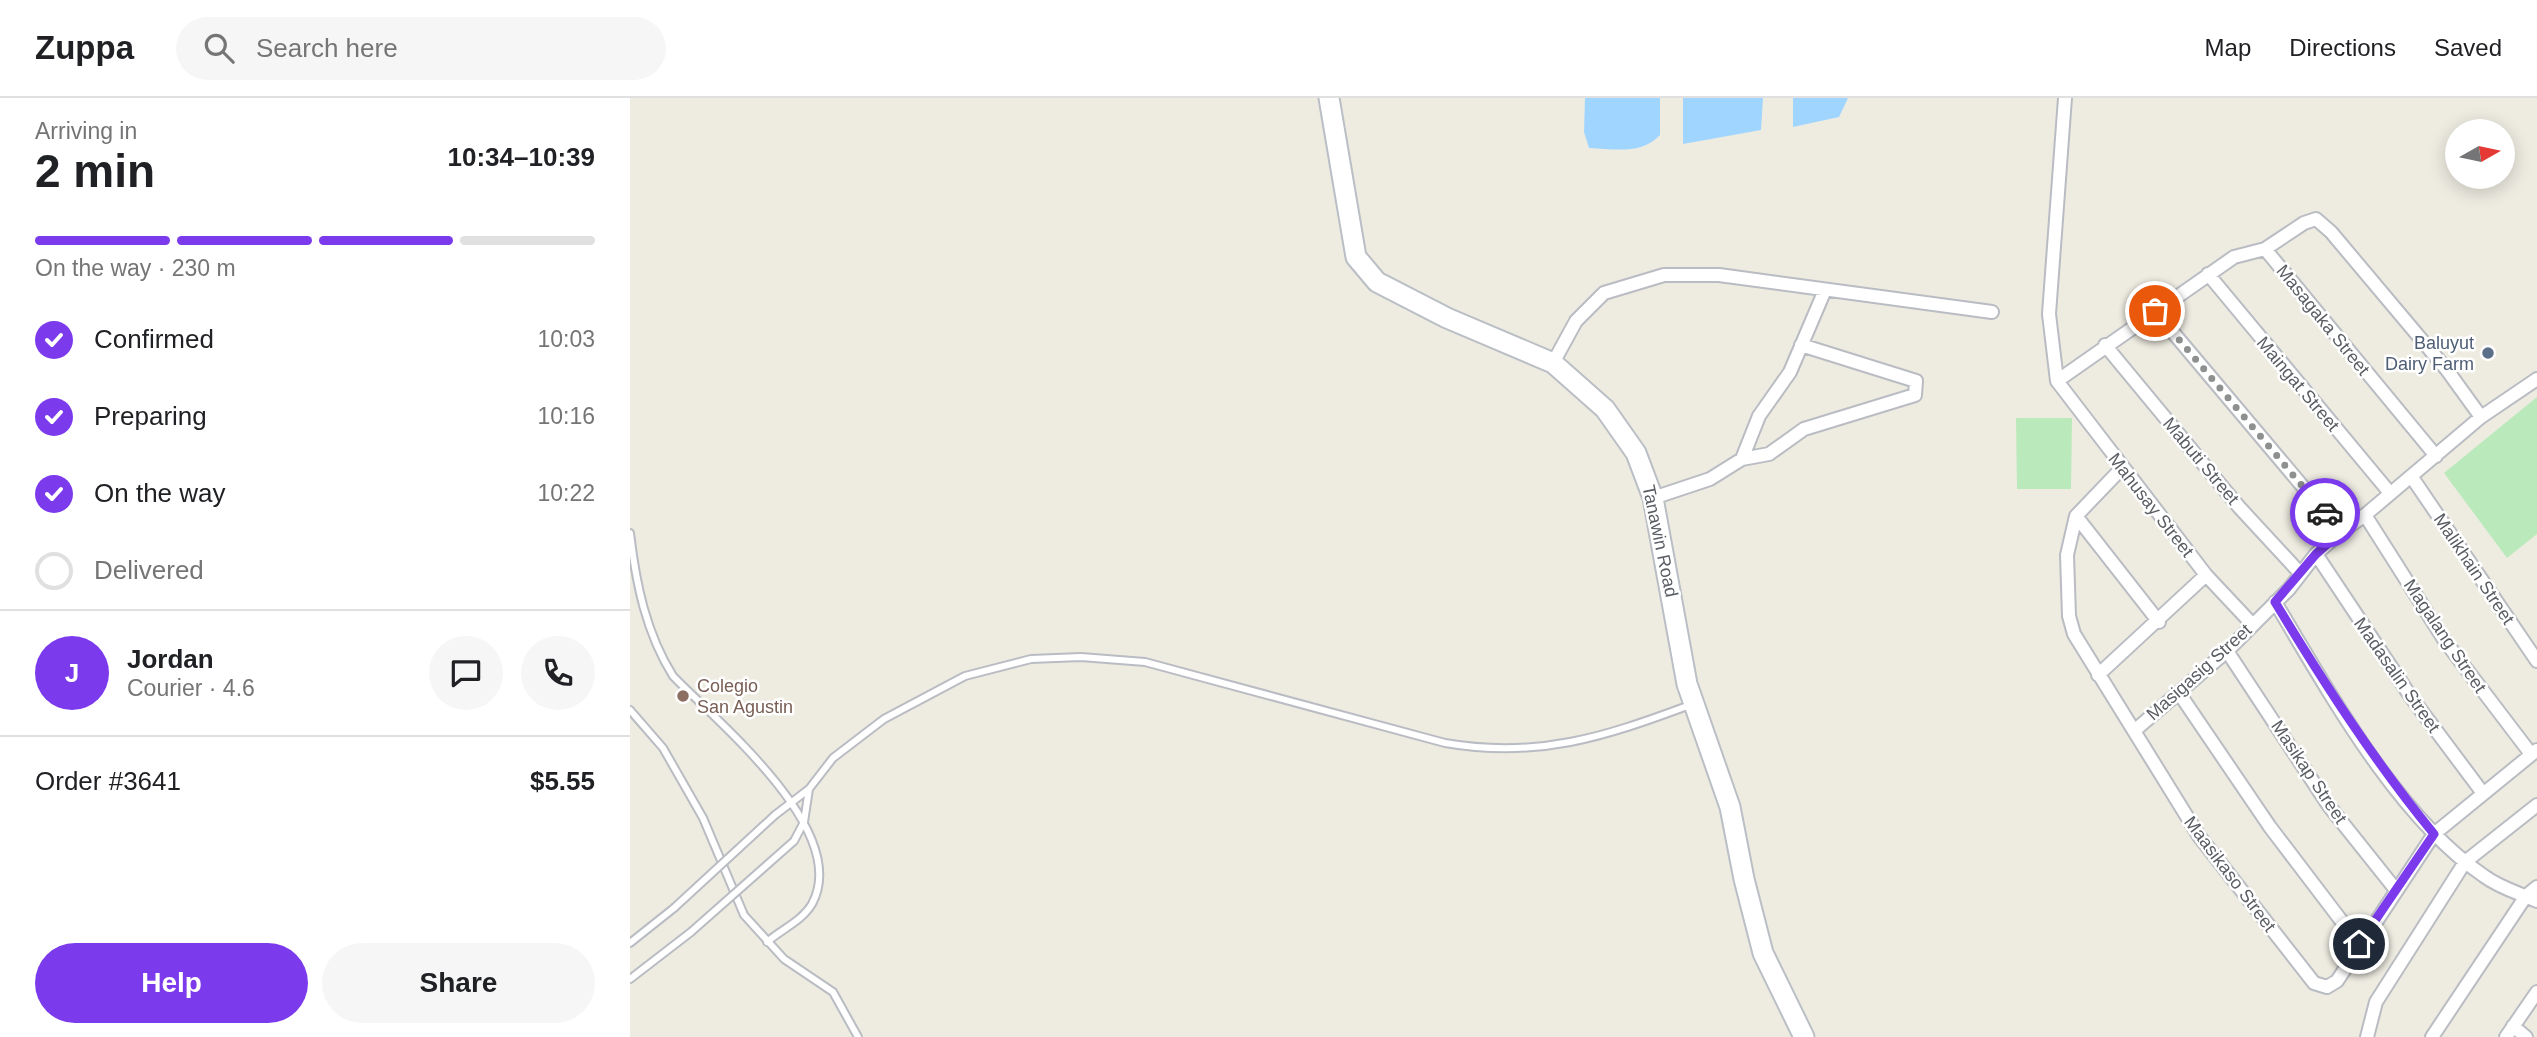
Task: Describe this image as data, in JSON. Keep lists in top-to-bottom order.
{
  "streets": {
    "street": [
      "Masagaka Street",
      "Maingat Street",
      "Mabuti Street",
      "Mahusay Street",
      "Tanawin Road",
      "Malikhain Street",
      "Magalang Street",
      "Masigasig Street",
      "Madasalin Street",
      "Masikap Street",
      "Maasikaso Street"
    ]
  },
  "crossings": [
    ["Masagaka Street", "Masigasig Street"],
    ["Maingat Street", "Masigasig Street"],
    ["Mabuti Street", "Masigasig Street"],
    ["Mahusay Street", "Masigasig Street"],
    ["Malikhain Street", "Masigasig Street"],
    ["Magalang Street", "Masigasig Street"],
    ["Magalang Street", "Maasikaso Street"],
    ["Masigasig Street", "Madasalin Street"],
    ["Masigasig Street", "Masikap Street"],
    ["Masigasig Street", "Maasikaso Street"],
    ["Madasalin Street", "Maasikaso Street"],
    ["Masikap Street", "Maasikaso Street"]
  ],
  "places": ["Baluyut Dairy Farm", "Colegio San Agustin"],
  "north": "right",
  "page": {
    "header": "Zuppa",
    "search": "Search here",
    "nav": ["Map", "Directions", "Saved"],
    "heading": ["2 min", "Arriving in", "10:34–10:39"],
    "panel": [
      "Jordan",
      "Courier · 4.6",
      "Order #3641",
      "$5.55"
    ],
    "bar": "On the way · 230 m",
    "list": [
      ["Confirmed", "10:03"],
      ["Preparing", "10:16"],
      ["On the way", "10:22"],
      "Delivered"
    ],
    "round": "J",
    "buttons": ["Help", "Share"]
  }
}
